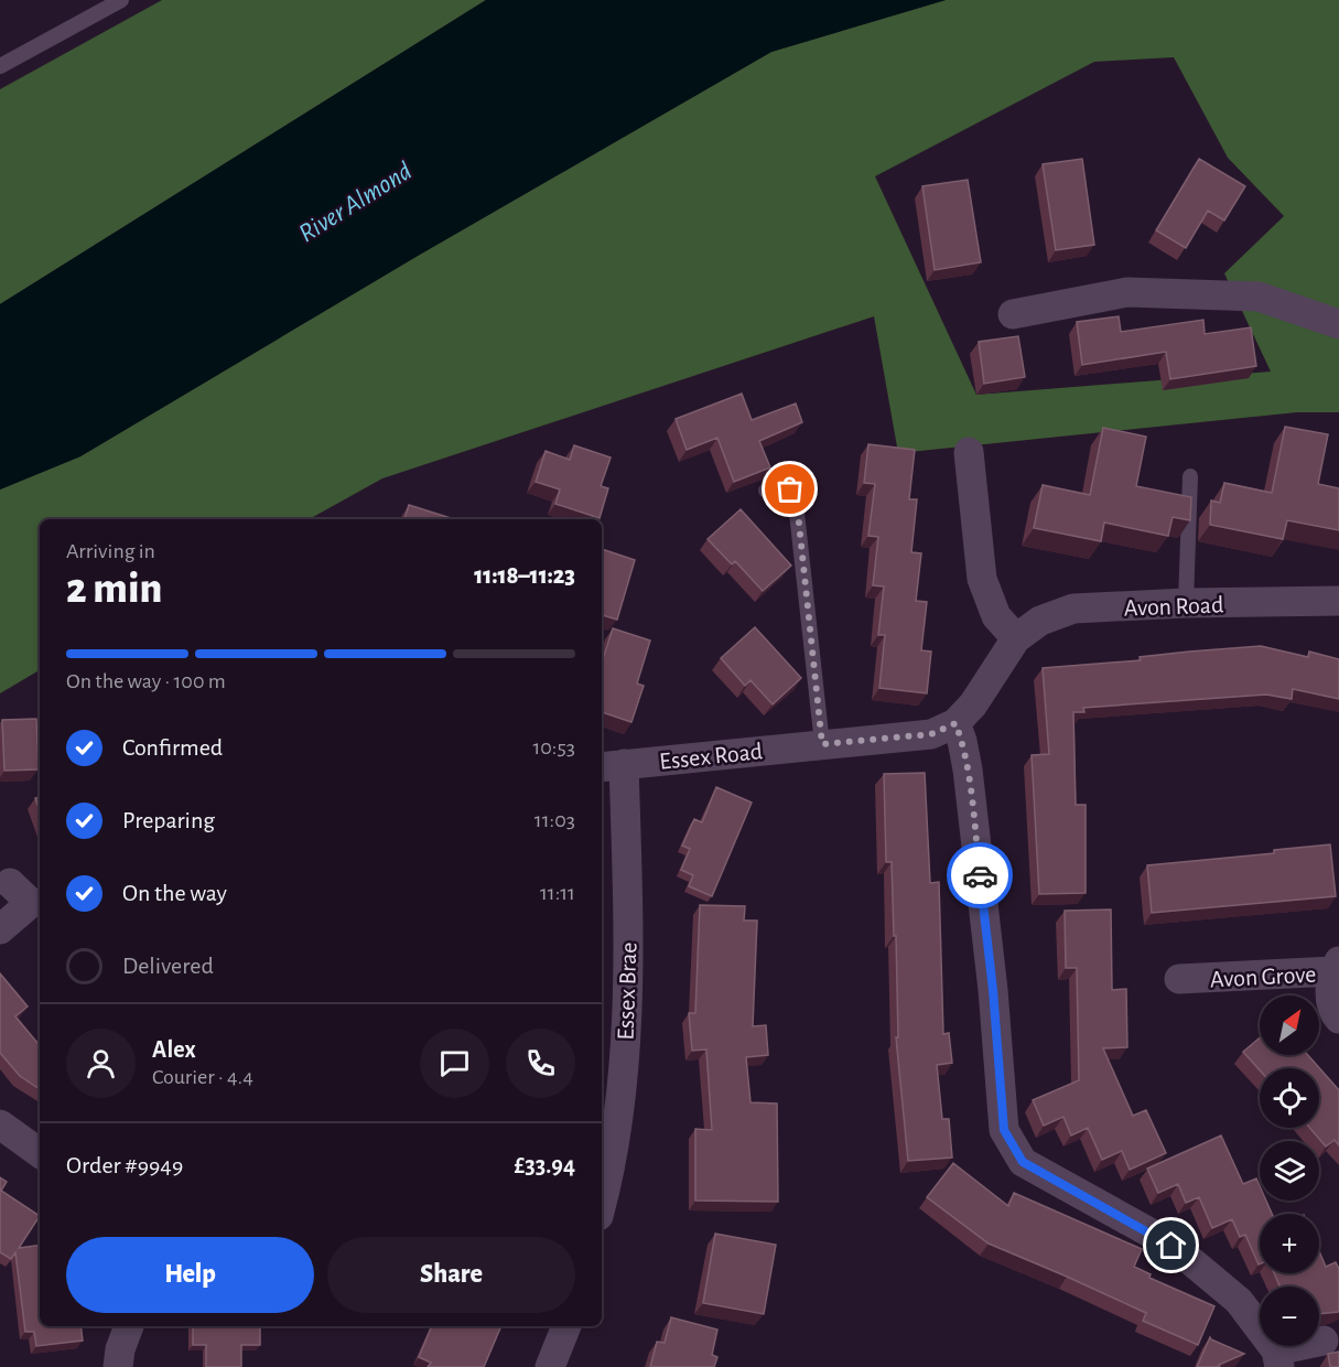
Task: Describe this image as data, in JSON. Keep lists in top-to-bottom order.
{
  "streets": {
    "street": [
      "Avon Road",
      "Essex Road",
      "Avon Grove",
      "Essex Brae"
    ]
  },
  "crossings": [
    ["Avon Road", "Essex Road"],
    ["Essex Road", "Essex Brae"]
  ],
  "water": ["River Almond"],
  "north": "top right",
  "page": {
    "heading": ["2 min", "Arriving in", "11:18–11:23"],
    "panel": [
      "Alex",
      "Courier · 4.4",
      "Order #9949",
      "£33.94"
    ],
    "bar": "On the way · 100 m",
    "list": [
      ["Confirmed", "10:53"],
      ["Preparing", "11:03"],
      ["On the way", "11:11"],
      "Delivered"
    ],
    "map_buttons": ["+", "−"],
    "buttons": ["Help", "Share"]
  }
}
